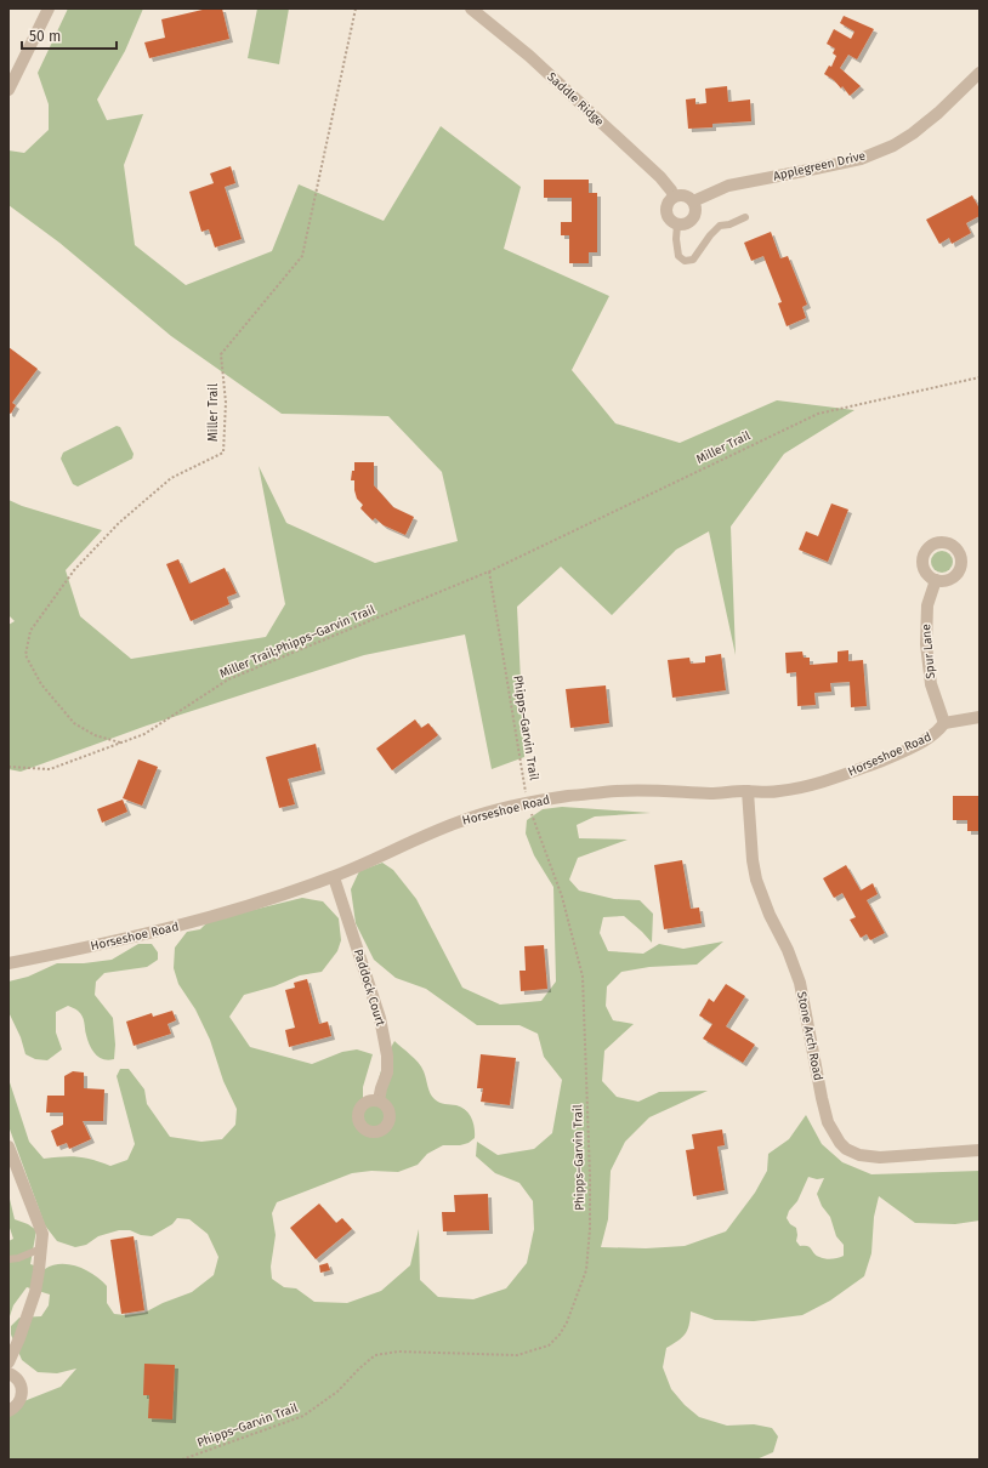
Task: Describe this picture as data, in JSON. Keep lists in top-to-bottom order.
{
  "streets": {
    "street": [
      "Saddle Ridge",
      "Applegreen Drive",
      "Spur Lane",
      "Horseshoe Road",
      "Paddock Court",
      "Stone Arch Road"
    ],
    "path": ["Miller Trail", "Miller Trail;Phipps–Garvin Trail", "Phipps–Garvin Trail"]
  },
  "crossings": [
    ["Saddle Ridge", "Applegreen Drive"],
    ["Miller Trail", "Miller Trail;Phipps–Garvin Trail"],
    ["Miller Trail", "Phipps–Garvin Trail"],
    ["Miller Trail;Phipps–Garvin Trail", "Phipps–Garvin Trail"],
    ["Spur Lane", "Horseshoe Road"],
    ["Phipps–Garvin Trail", "Horseshoe Road"],
    ["Horseshoe Road", "Paddock Court"],
    ["Horseshoe Road", "Stone Arch Road"]
  ],
  "scale_bar": "50 m"
}
